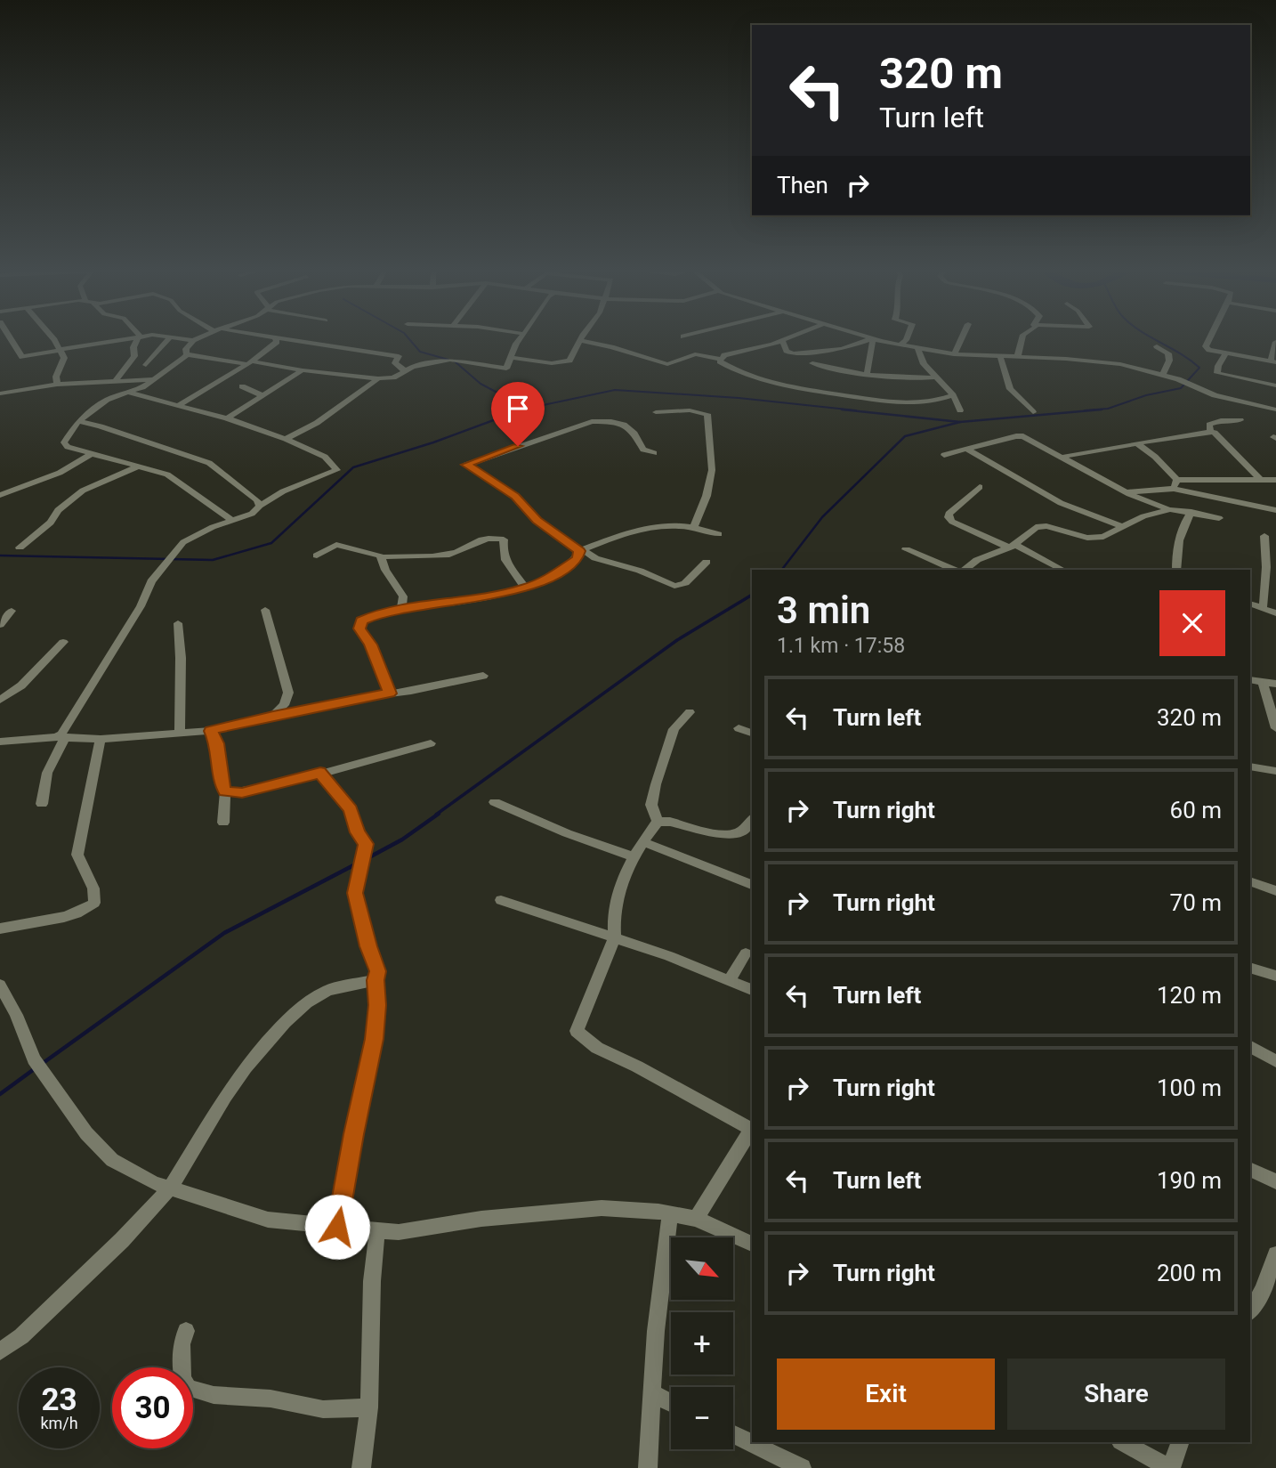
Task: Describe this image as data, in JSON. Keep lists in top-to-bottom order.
{
  "north": "bottom right",
  "page": {
    "turn": ["320 m", "Turn left"],
    "then": "Then",
    "heading": ["3 min", "1.1 km · 17:58"],
    "list": [
      {
        "name": "Turn left",
        "value": "320 m"
      },
      {
        "name": "Turn right",
        "value": "60 m"
      },
      {
        "name": "Turn right",
        "value": "70 m"
      },
      {
        "name": "Turn left",
        "value": "120 m"
      },
      {
        "name": "Turn right",
        "value": "100 m"
      },
      {
        "name": "Turn left",
        "value": "190 m"
      },
      {
        "name": "Turn right",
        "value": "200 m"
      }
    ],
    "map_buttons": ["+", "−"],
    "buttons": ["Exit", "Share"],
    "speed": "23 km/h",
    "limit": "30"
  }
}
